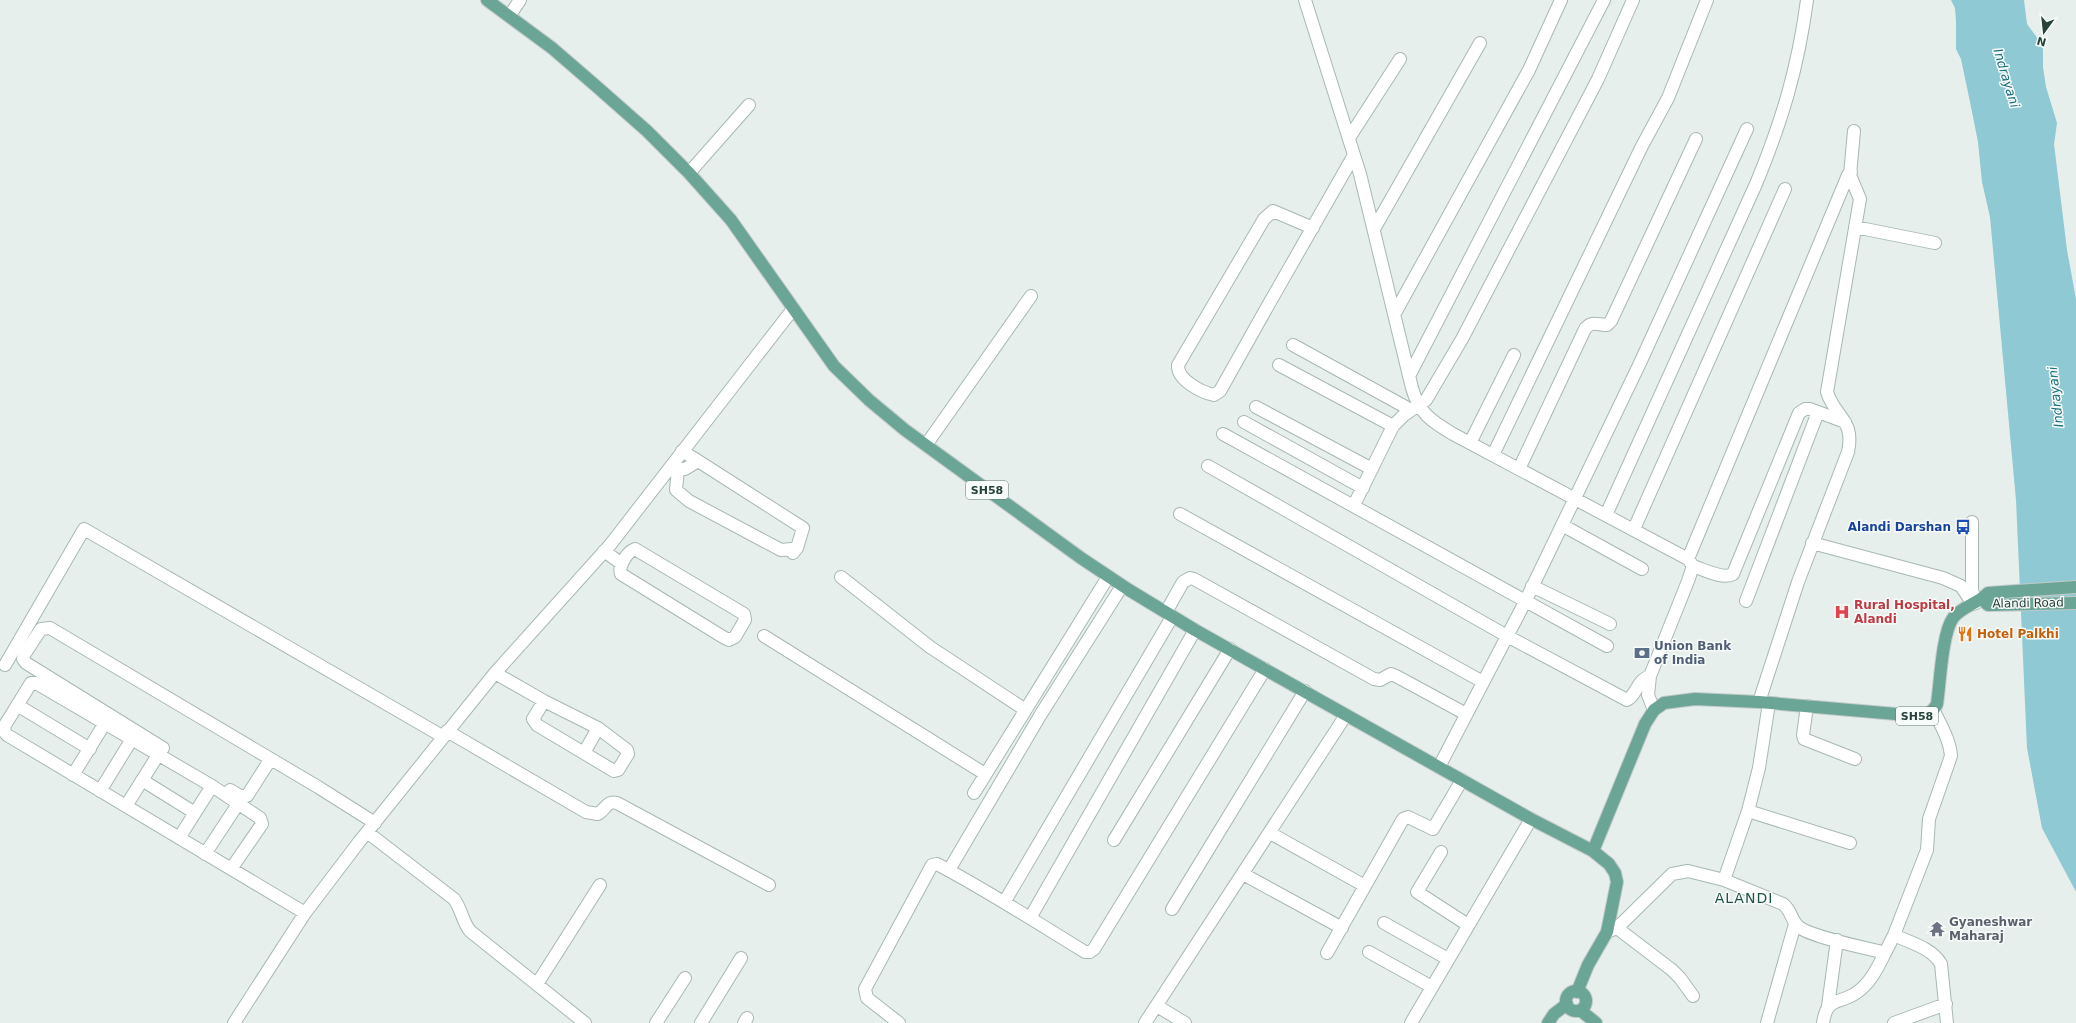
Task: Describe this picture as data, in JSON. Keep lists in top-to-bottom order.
{
  "streets": {
    "main road": ["SH58", "Alandi Road"]
  },
  "crossings": [
    ["SH58", "Alandi Road"]
  ],
  "districts": ["ALANDI"],
  "water": ["Indrayani"],
  "places": {
    "bus stop": ["Alandi Darshan"],
    "hospital": ["Rural Hospital, Alandi"],
    "restaurant": ["Hotel Palkhi"],
    "bank": ["Union Bank of India"],
    "temple": ["Gyaneshwar Maharaj"]
  },
  "north": "bottom"
}
